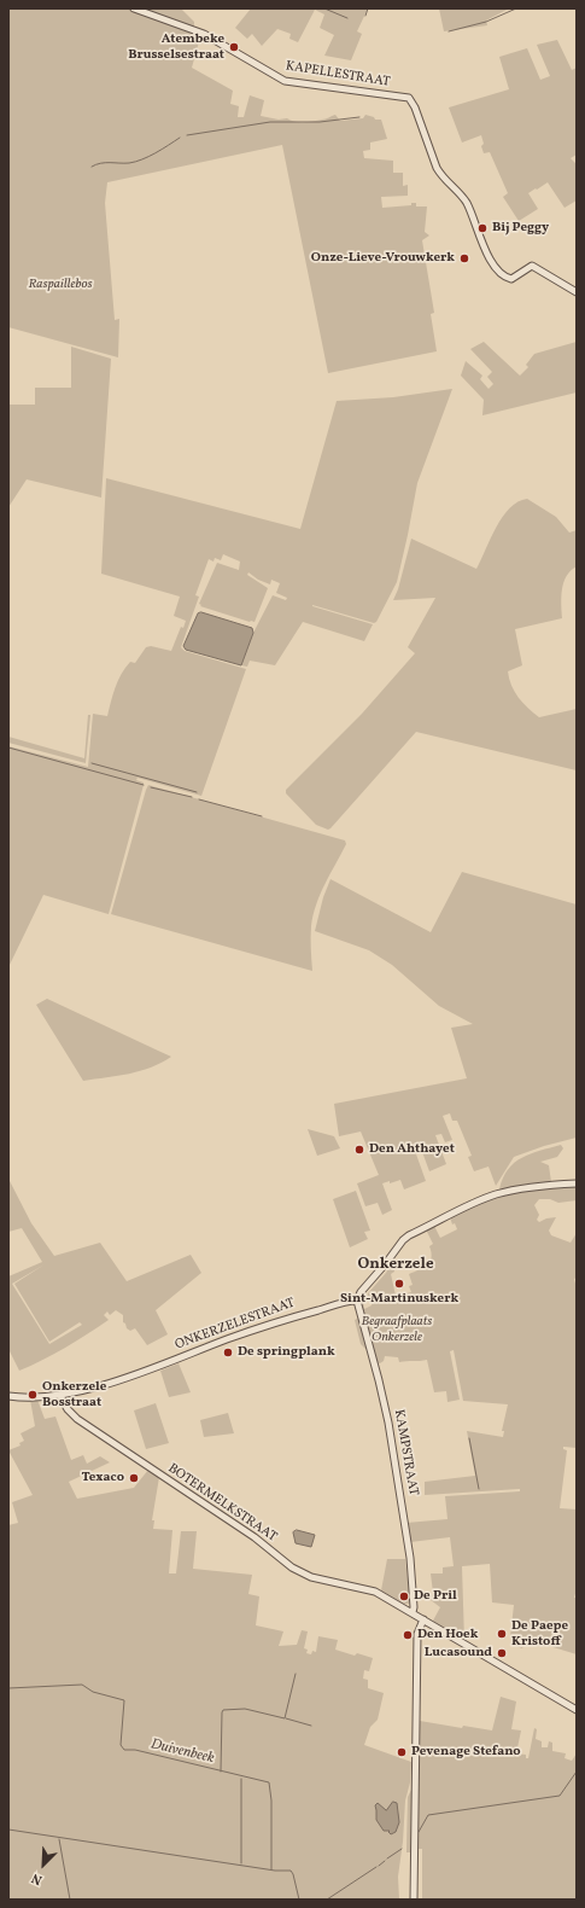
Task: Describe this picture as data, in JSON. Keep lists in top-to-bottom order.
{
  "streets": {
    "street": [
      "KAPELLESTRAAT",
      "ONKERZELESTRAAT",
      "KAMPSTRAAT",
      "BOTERMELKSTRAAT"
    ]
  },
  "crossings": [
    ["ONKERZELESTRAAT", "KAMPSTRAAT"],
    ["ONKERZELESTRAAT", "BOTERMELKSTRAAT"],
    ["KAMPSTRAAT", "BOTERMELKSTRAAT"]
  ],
  "districts": ["Onkerzele"],
  "water": ["Duivenbeek"],
  "parks": ["Raspaillebos", "Begraafplaats Onkerzele"],
  "places": [
    "Atembeke Brusselsestraat",
    "Bij Peggy",
    "Onze-Lieve-Vrouwkerk",
    "Den Ahthayet",
    "Sint-Martinuskerk",
    "De springplank",
    "Onkerzele Bosstraat",
    "Texaco",
    "De Pril",
    "De Paepe Kristoff",
    "Den Hoek",
    "Lucasound",
    "Pevenage Stefano"
  ],
  "north": "bottom left"
}
